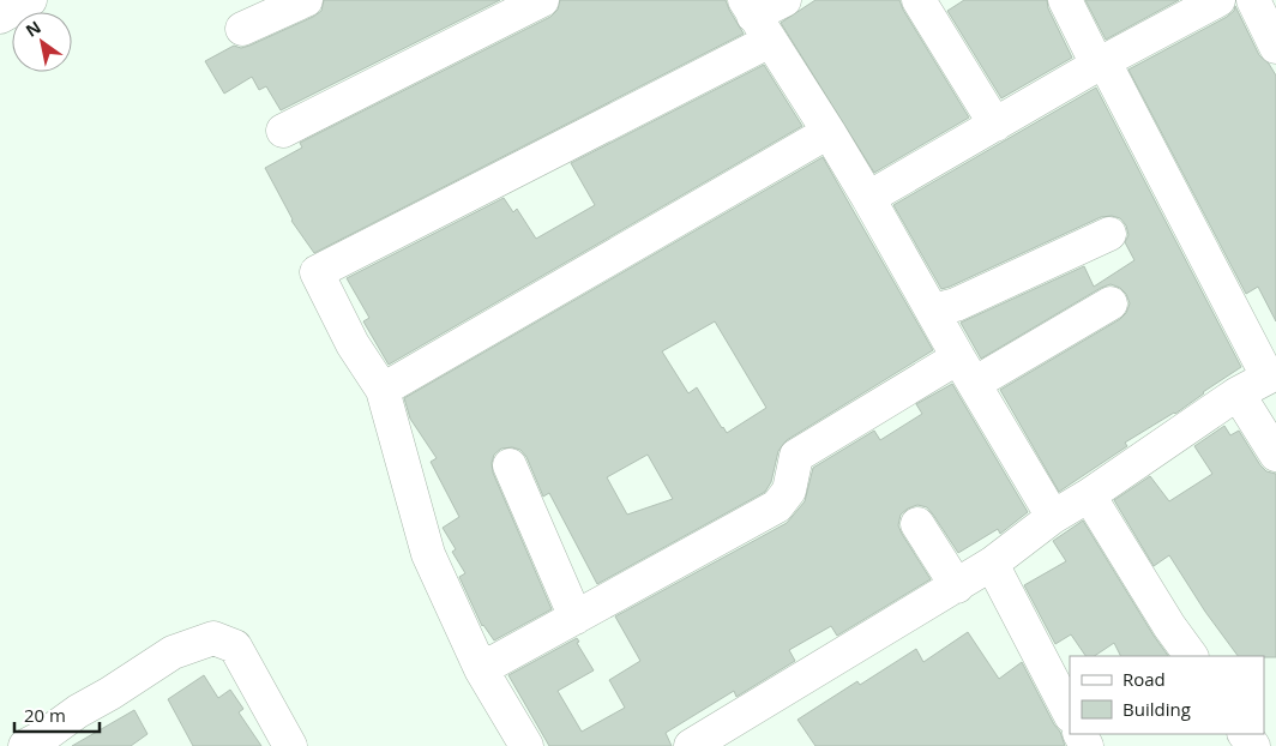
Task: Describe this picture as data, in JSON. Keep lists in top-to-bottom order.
{
  "legend": ["Road", "Building"],
  "scale_bar": "20 m",
  "north": "top left"
}
